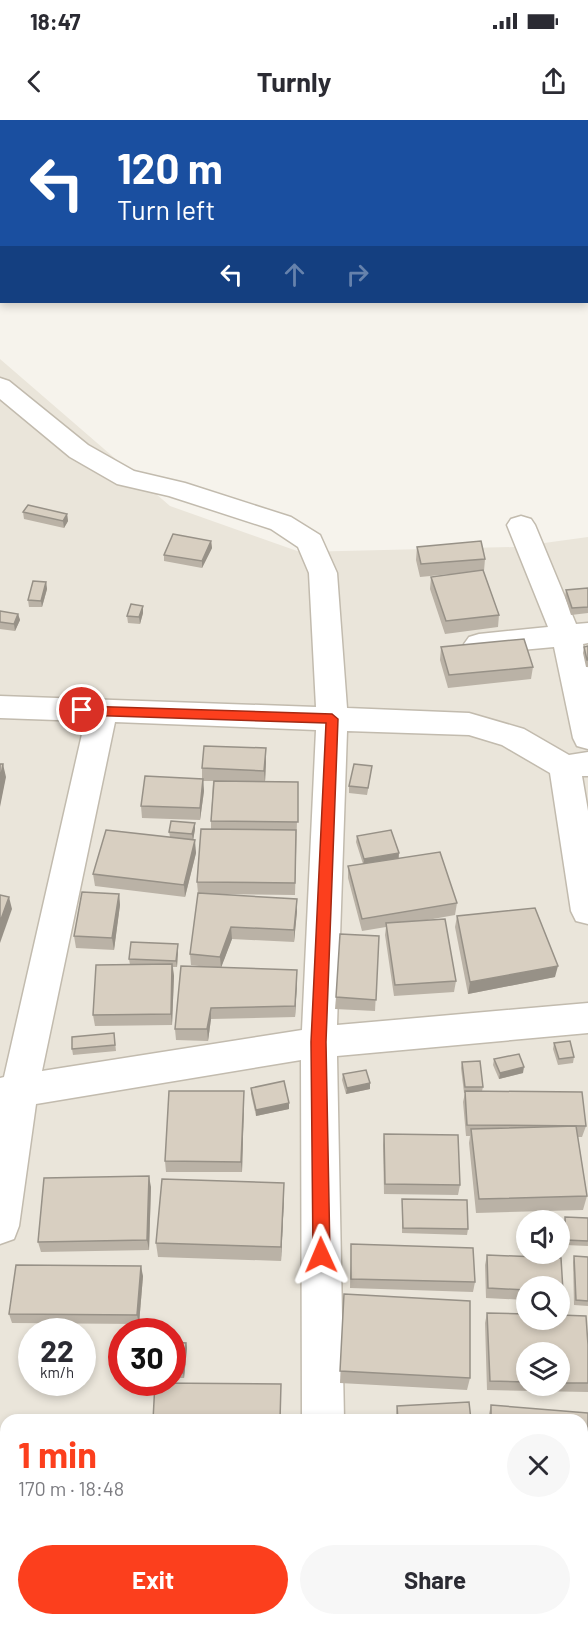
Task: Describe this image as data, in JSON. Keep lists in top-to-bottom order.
{
  "page": {
    "status": "18:47",
    "header": "Turnly",
    "turn": ["120 m", "Turn left"],
    "speed": "22 km/h",
    "limit": "30",
    "heading": ["1 min", "170 m · 18:48"],
    "buttons": ["Exit", "Share"]
  }
}
